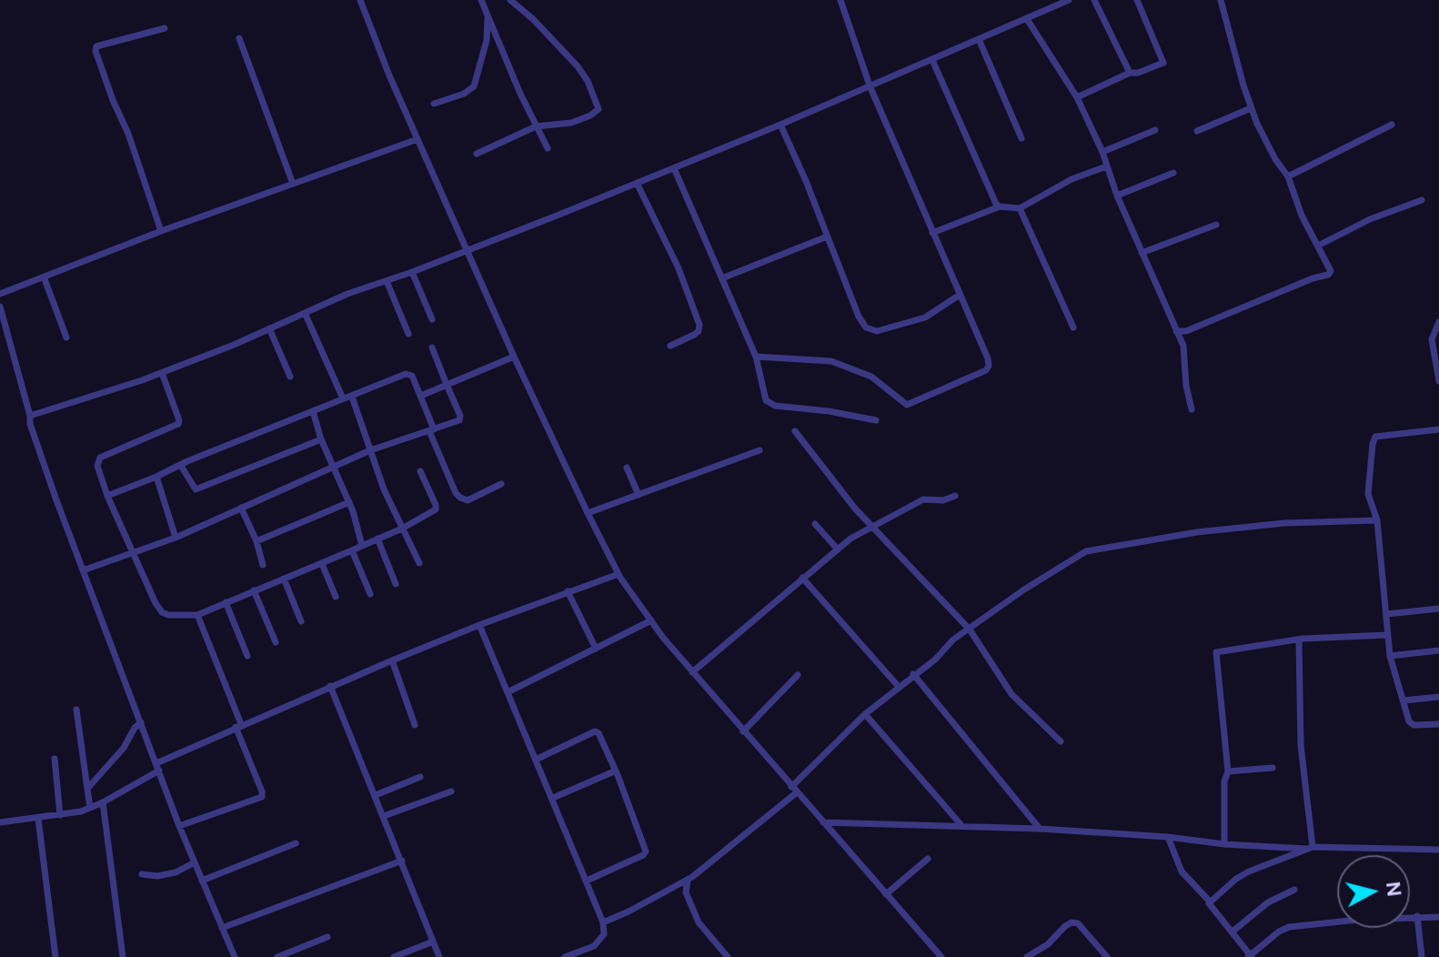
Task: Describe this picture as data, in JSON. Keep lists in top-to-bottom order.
{
  "north": "right"
}
